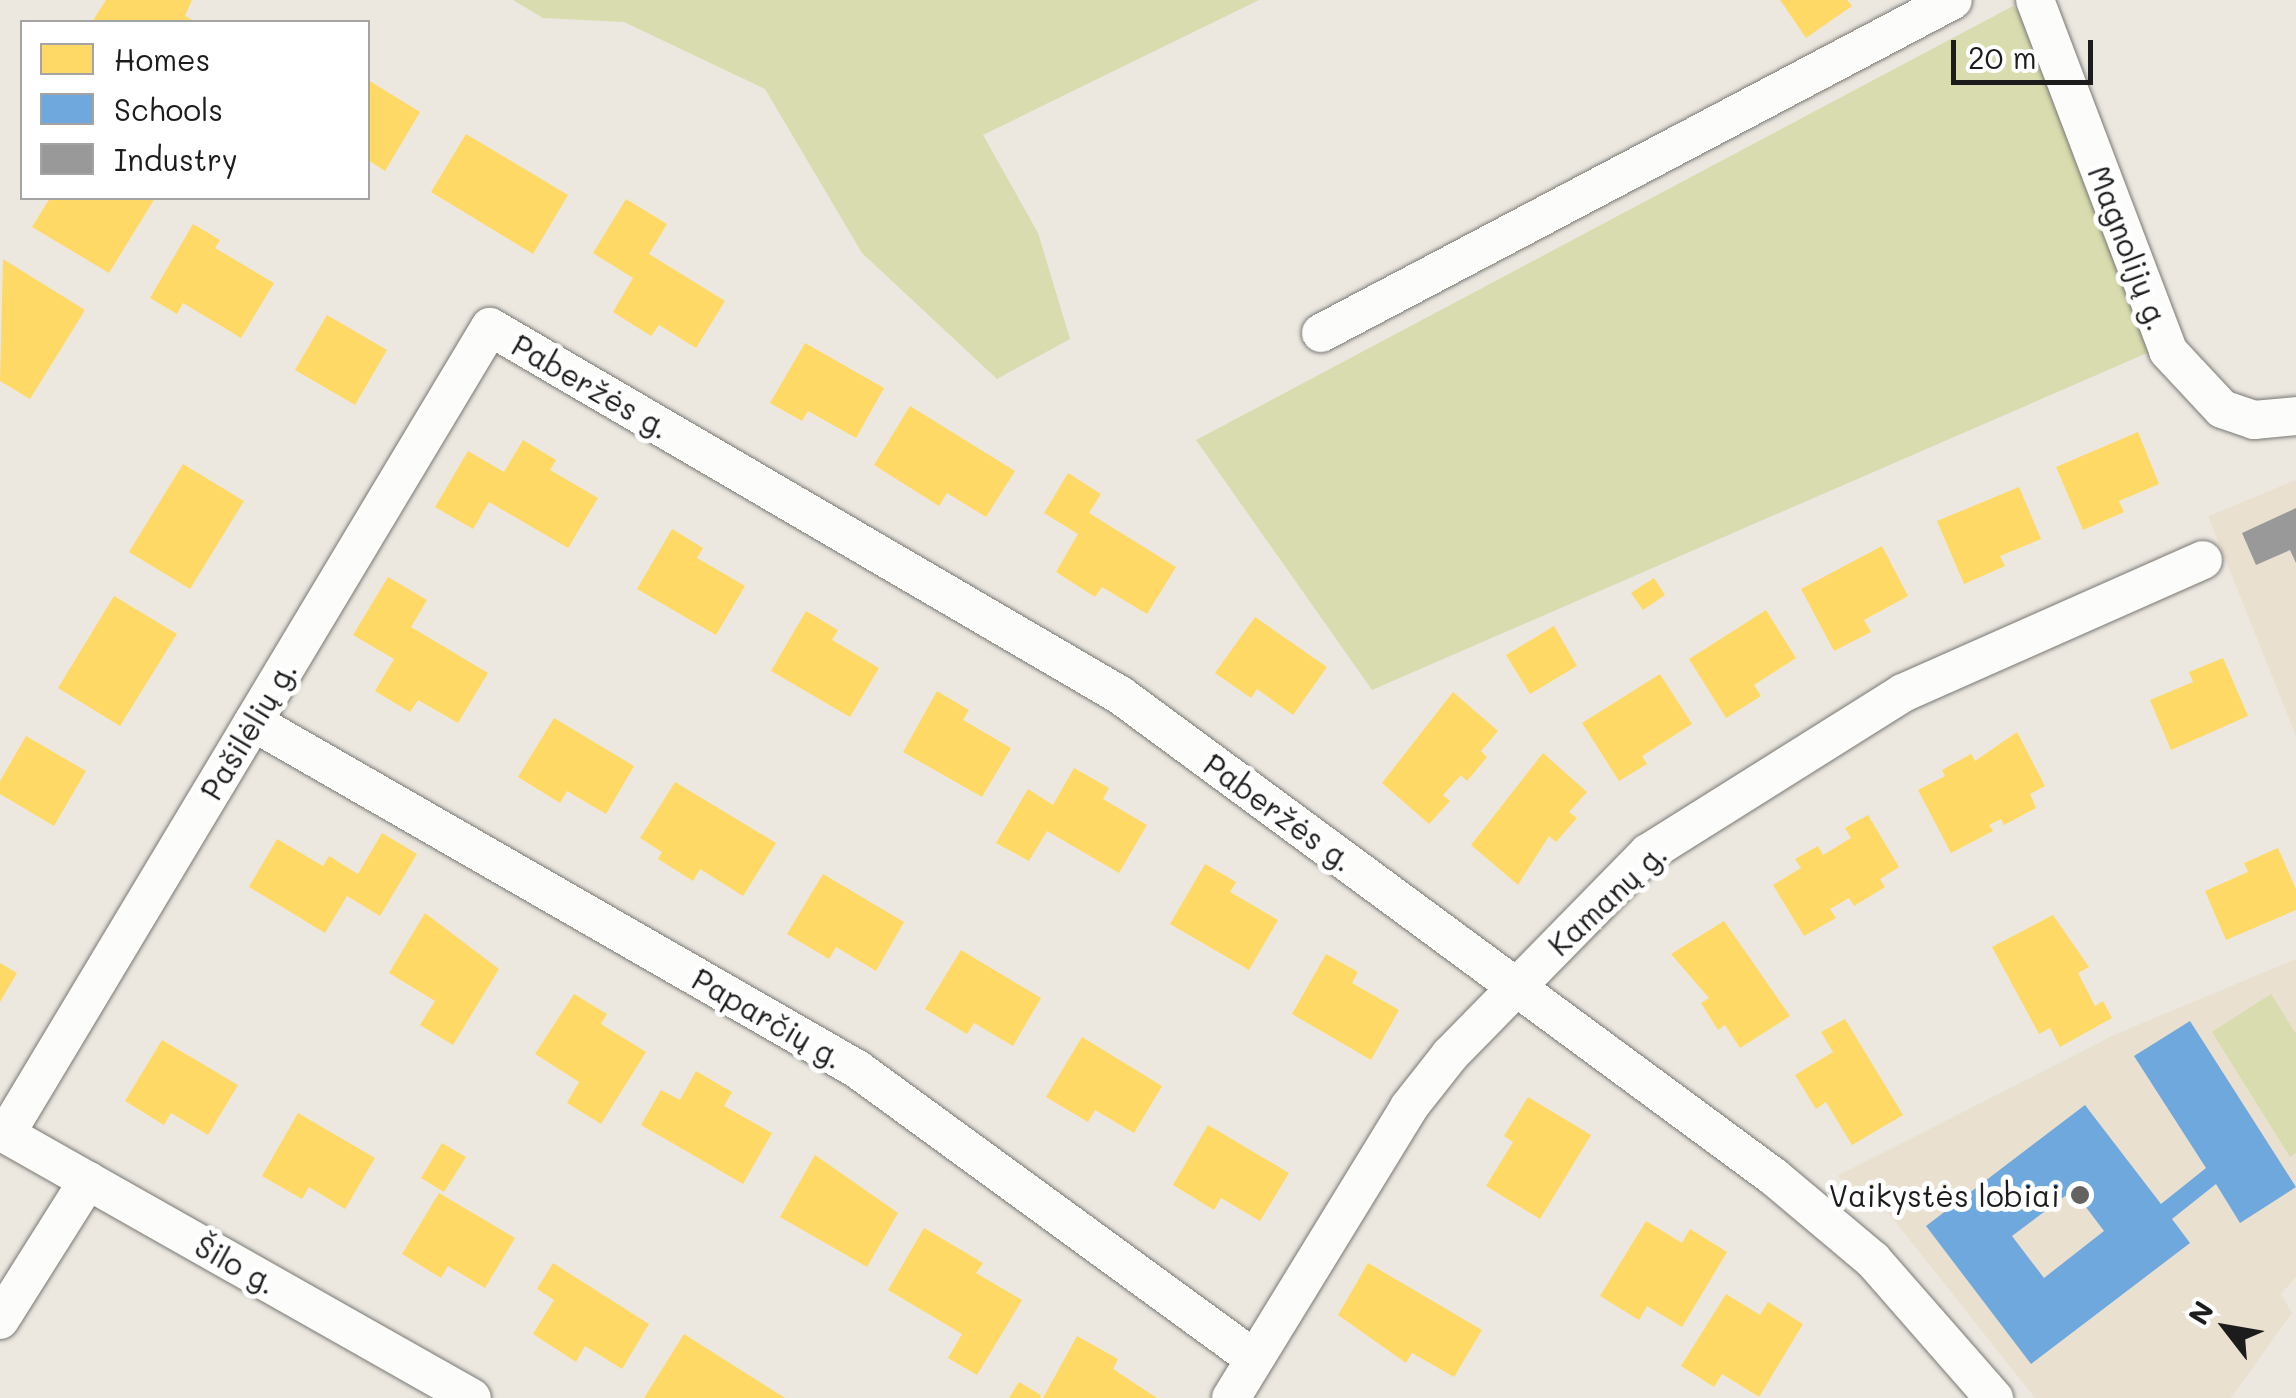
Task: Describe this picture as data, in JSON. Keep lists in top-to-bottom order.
{
  "streets": {
    "street": [
      "Magnolijų g.",
      "Paberžės g.",
      "Pašilėlių g.",
      "Kamanų g.",
      "Paparčių g.",
      "Šilo g."
    ]
  },
  "crossings": [
    ["Paberžės g.", "Pašilėlių g."],
    ["Paberžės g.", "Kamanų g."],
    ["Pašilėlių g.", "Paparčių g."],
    ["Pašilėlių g.", "Šilo g."],
    ["Kamanų g.", "Paparčių g."]
  ],
  "places": ["Vaikystės lobiai"],
  "legend": ["Homes", "Schools", "Industry"],
  "scale_bar": "20 m",
  "north": "top left"
}
